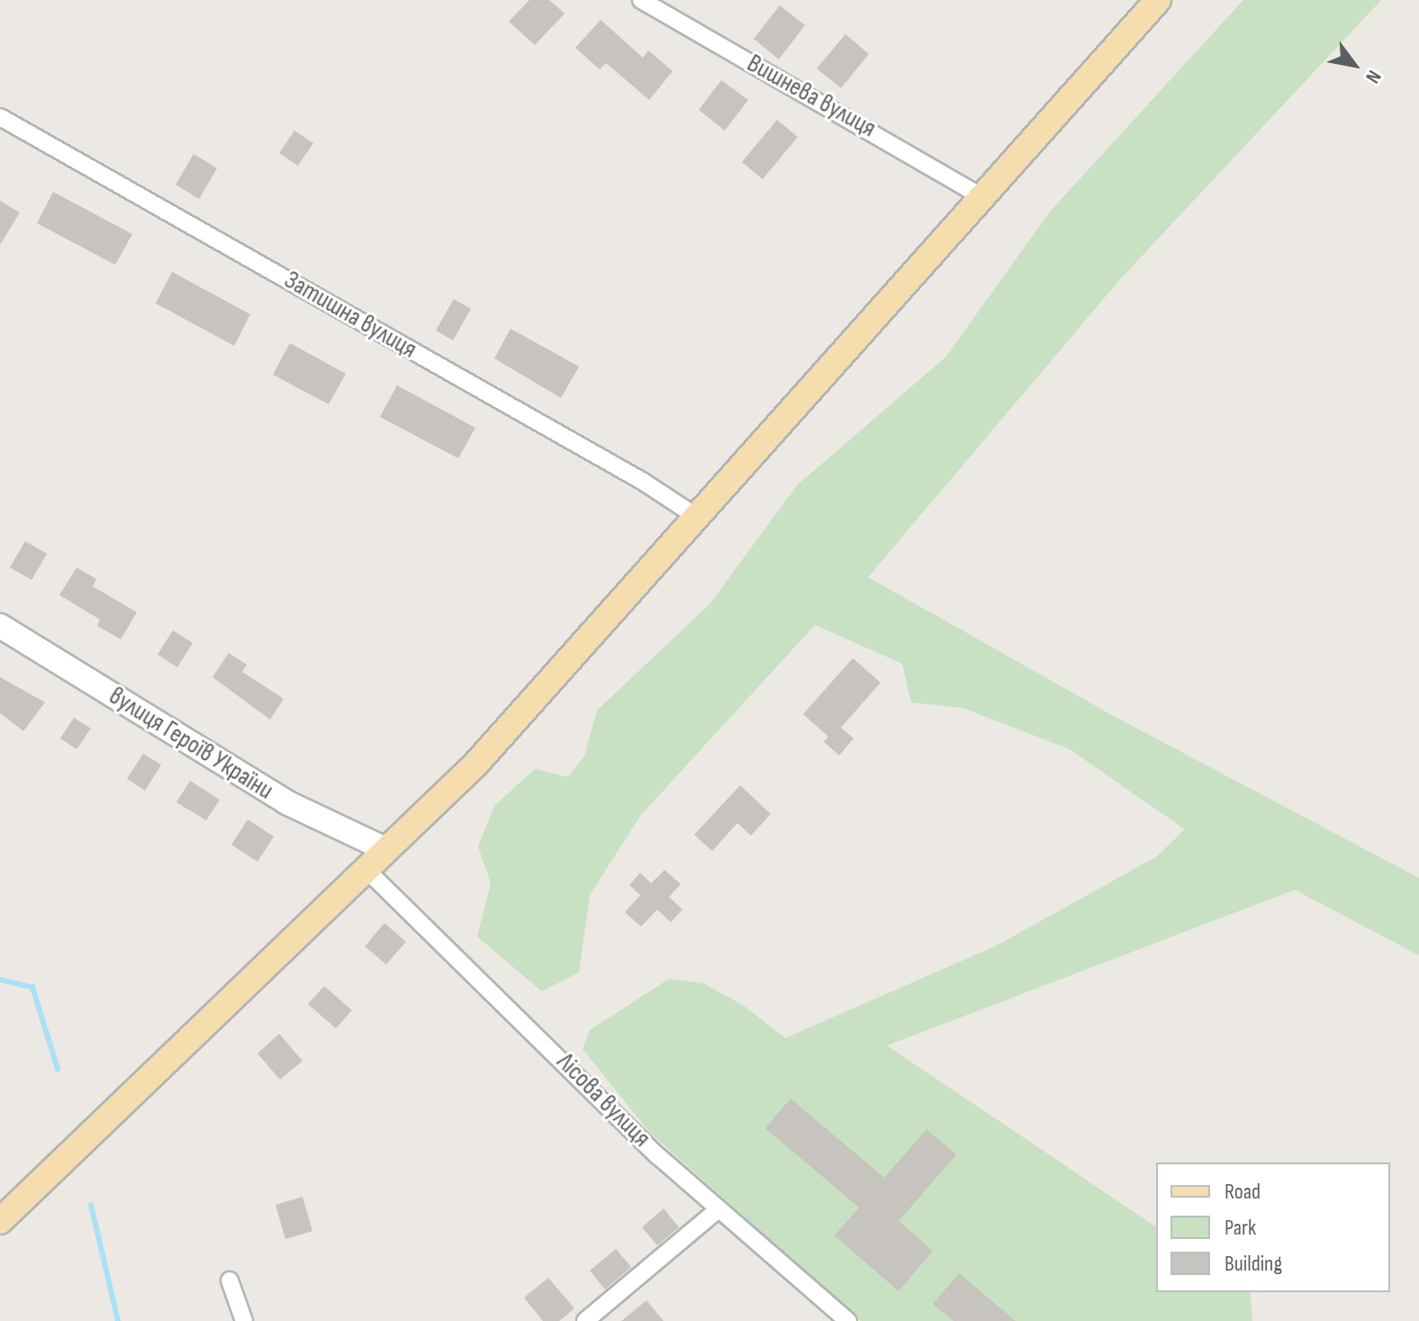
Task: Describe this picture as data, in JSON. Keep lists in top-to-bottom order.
{
  "streets": {
    "street": [
      "Вишнева вулиця",
      "Затишна вулиця",
      "вулиця Героїв України",
      "Лісова вулиця"
    ]
  },
  "legend": ["Road", "Park", "Building"],
  "north": "bottom right"
}
